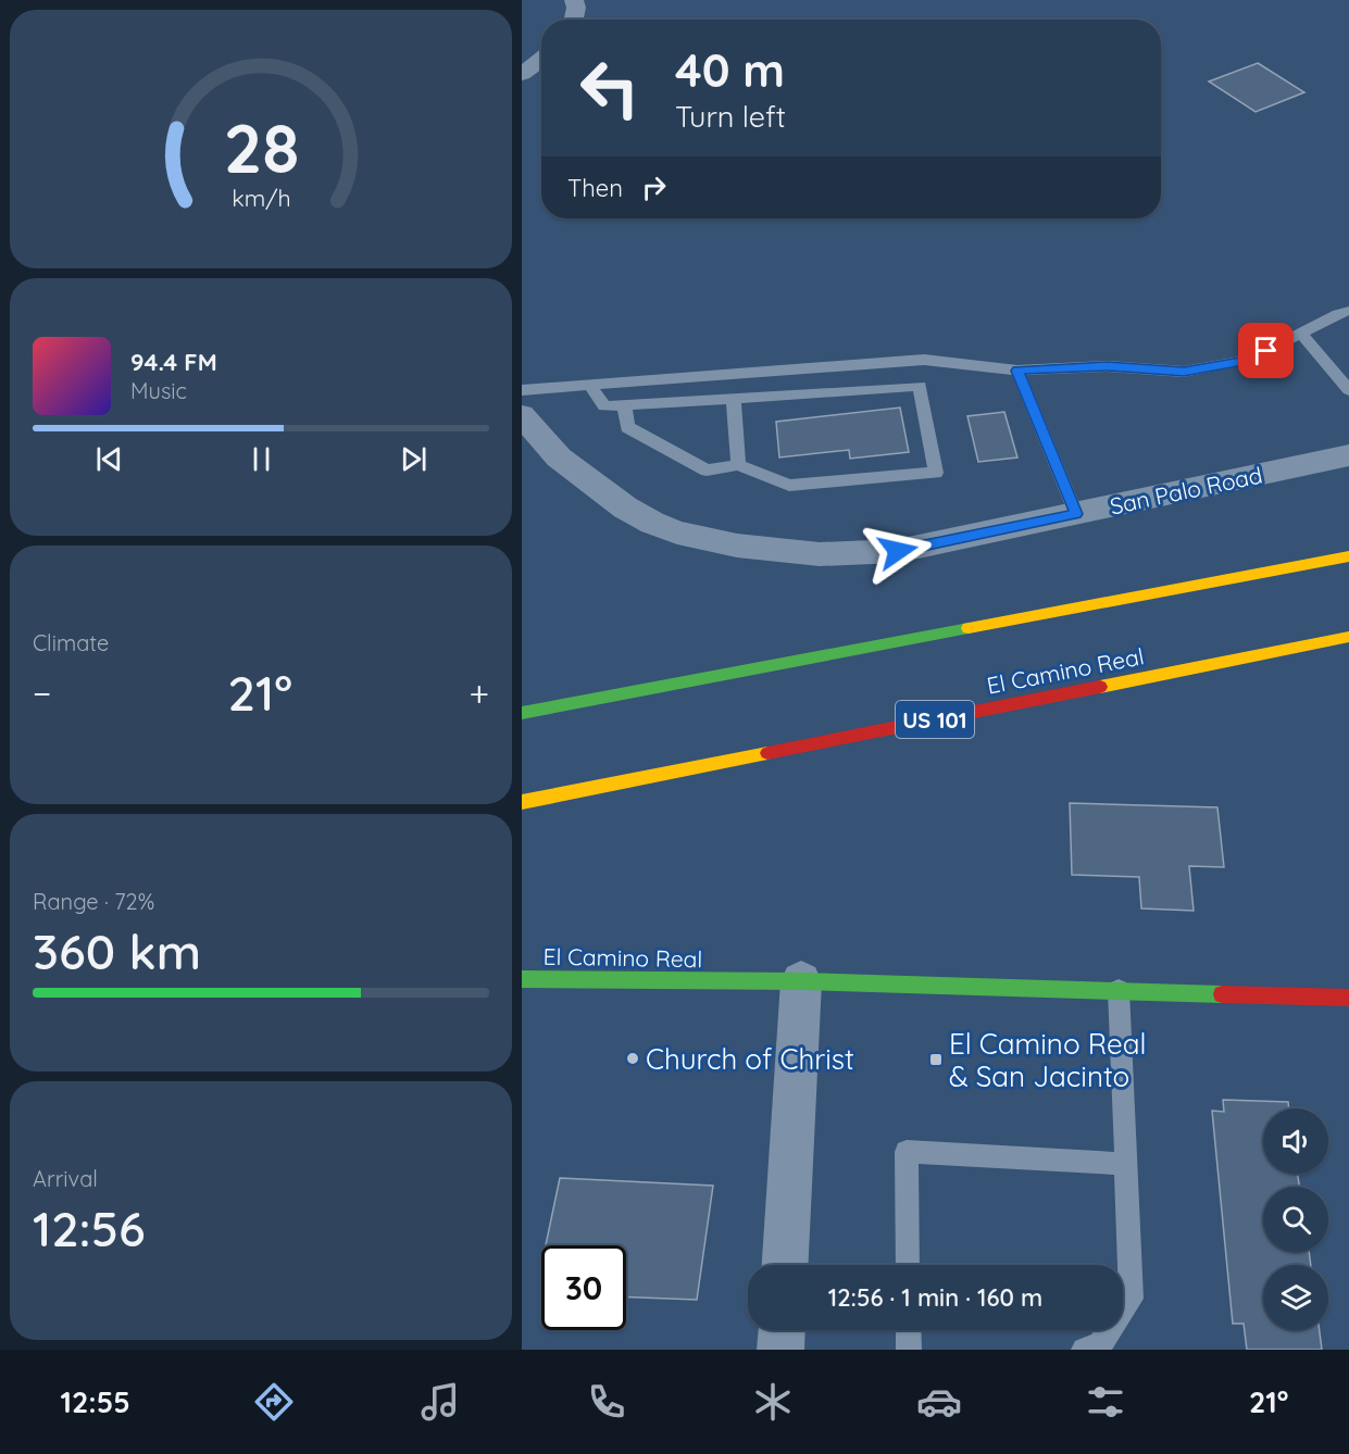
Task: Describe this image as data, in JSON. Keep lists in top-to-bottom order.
{
  "streets": {
    "main road": ["El Camino Real", "US 101"],
    "street": ["San Palo Road"]
  },
  "places": {
    "other": ["Church of Christ"],
    "transit": ["El Camino Real & San Jacinto"]
  },
  "page": {
    "turn": ["40 m", "Turn left"],
    "then": "Then",
    "song": ["94.4 FM", "Music"],
    "tile": [
      "Climate",
      ["Range · 72%", "360 km"],
      ["Arrival", "12:56"]
    ],
    "heat": ["−", "21°", "+"],
    "limit": "30",
    "trip": "12:56 · 1 min · 160 m",
    "tabs": ["12:55", "21°"],
    "gauge": ["28", "km/h"]
  }
}
